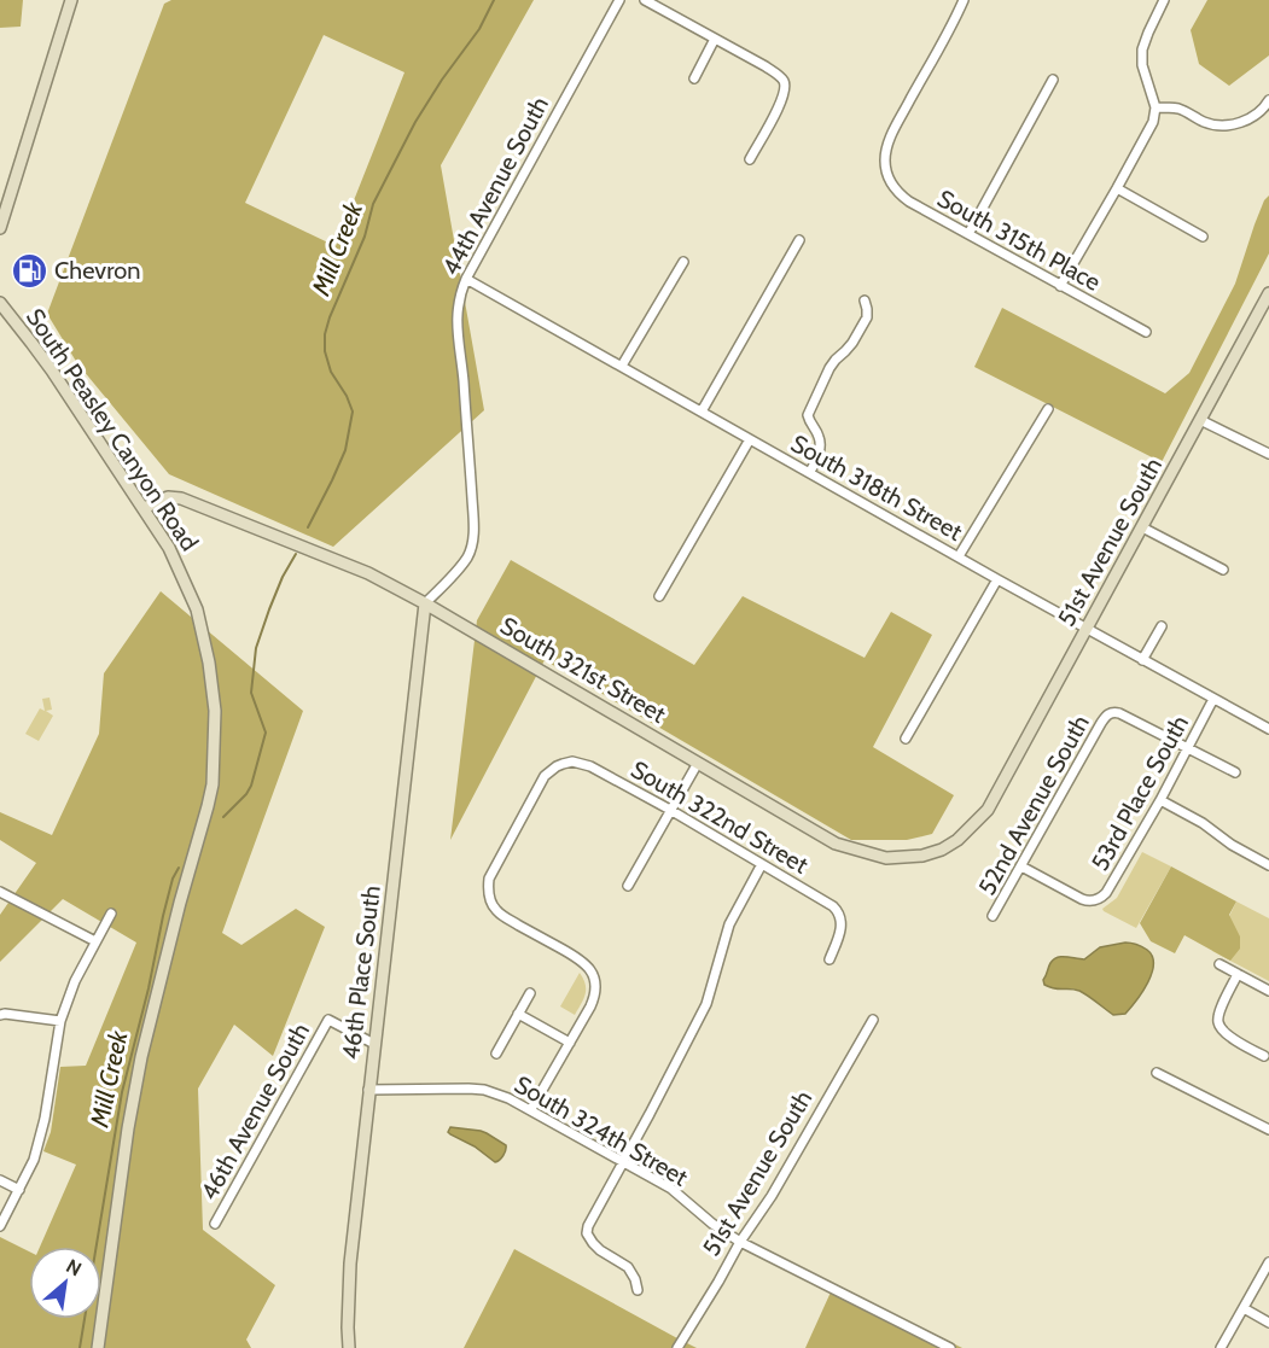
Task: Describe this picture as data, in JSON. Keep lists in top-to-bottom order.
{
  "streets": {
    "main road": [
      "South Peasley Canyon Road",
      "51st Avenue South",
      "South 321st Street",
      "46th Place South"
    ],
    "street": [
      "44th Avenue South",
      "South 315th Place",
      "South 318th Street",
      "53rd Place South",
      "52nd Avenue South",
      "South 322nd Street",
      "46th Avenue South",
      "South 324th Street"
    ]
  },
  "crossings": [
    ["44th Avenue South", "South 318th Street"],
    ["44th Avenue South", "South 321st Street"],
    ["44th Avenue South", "46th Place South"],
    ["South Peasley Canyon Road", "South 321st Street"],
    ["South 318th Street", "51st Avenue South"],
    ["South 318th Street", "53rd Place South"],
    ["51st Avenue South", "South 321st Street"],
    ["51st Avenue South", "South 324th Street"],
    ["South 321st Street", "46th Place South"],
    ["53rd Place South", "52nd Avenue South"],
    ["46th Place South", "46th Avenue South"],
    ["46th Place South", "South 324th Street"]
  ],
  "water": ["Mill Creek"],
  "places": {
    "fuel station": ["Chevron"]
  },
  "north": "top right"
}
